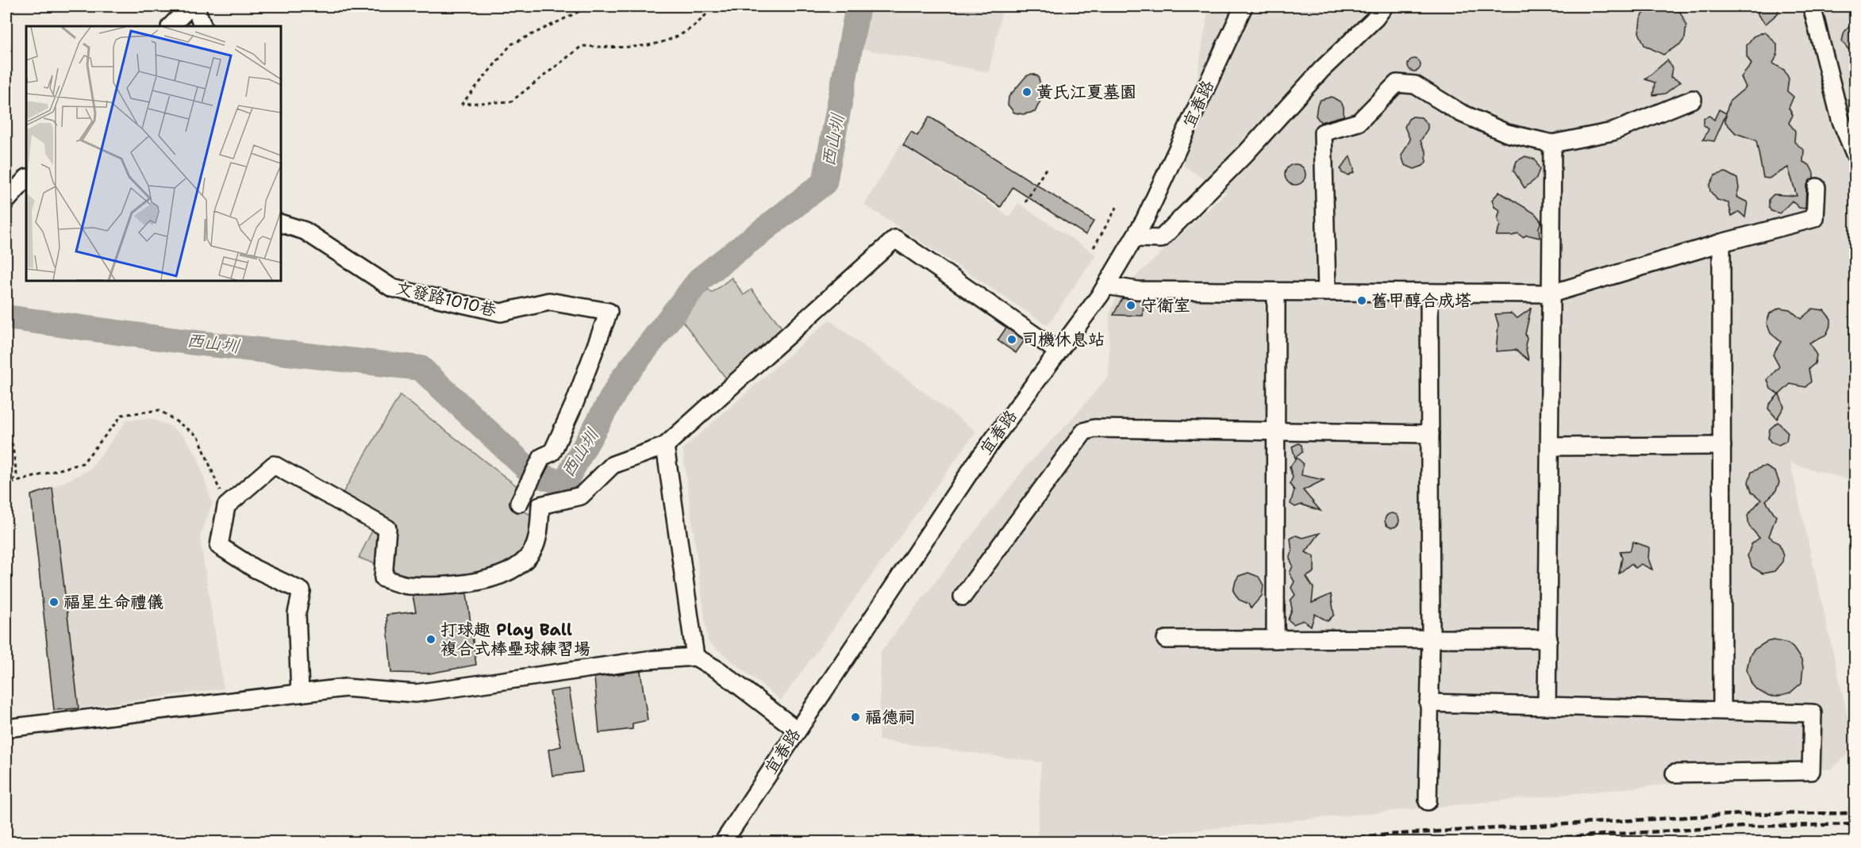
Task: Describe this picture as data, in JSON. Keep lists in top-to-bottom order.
{
  "streets": {
    "street": ["宜春路", "文發路1010巷"]
  },
  "water": ["西山圳"],
  "places": [
    "黃氏江夏墓園",
    "舊甲醇合成塔",
    "守衛室",
    "司機休息站",
    "福星生命禮儀",
    "打球趣 Play Ball 複合式棒壘球練習場",
    "福德祠"
  ]
}
